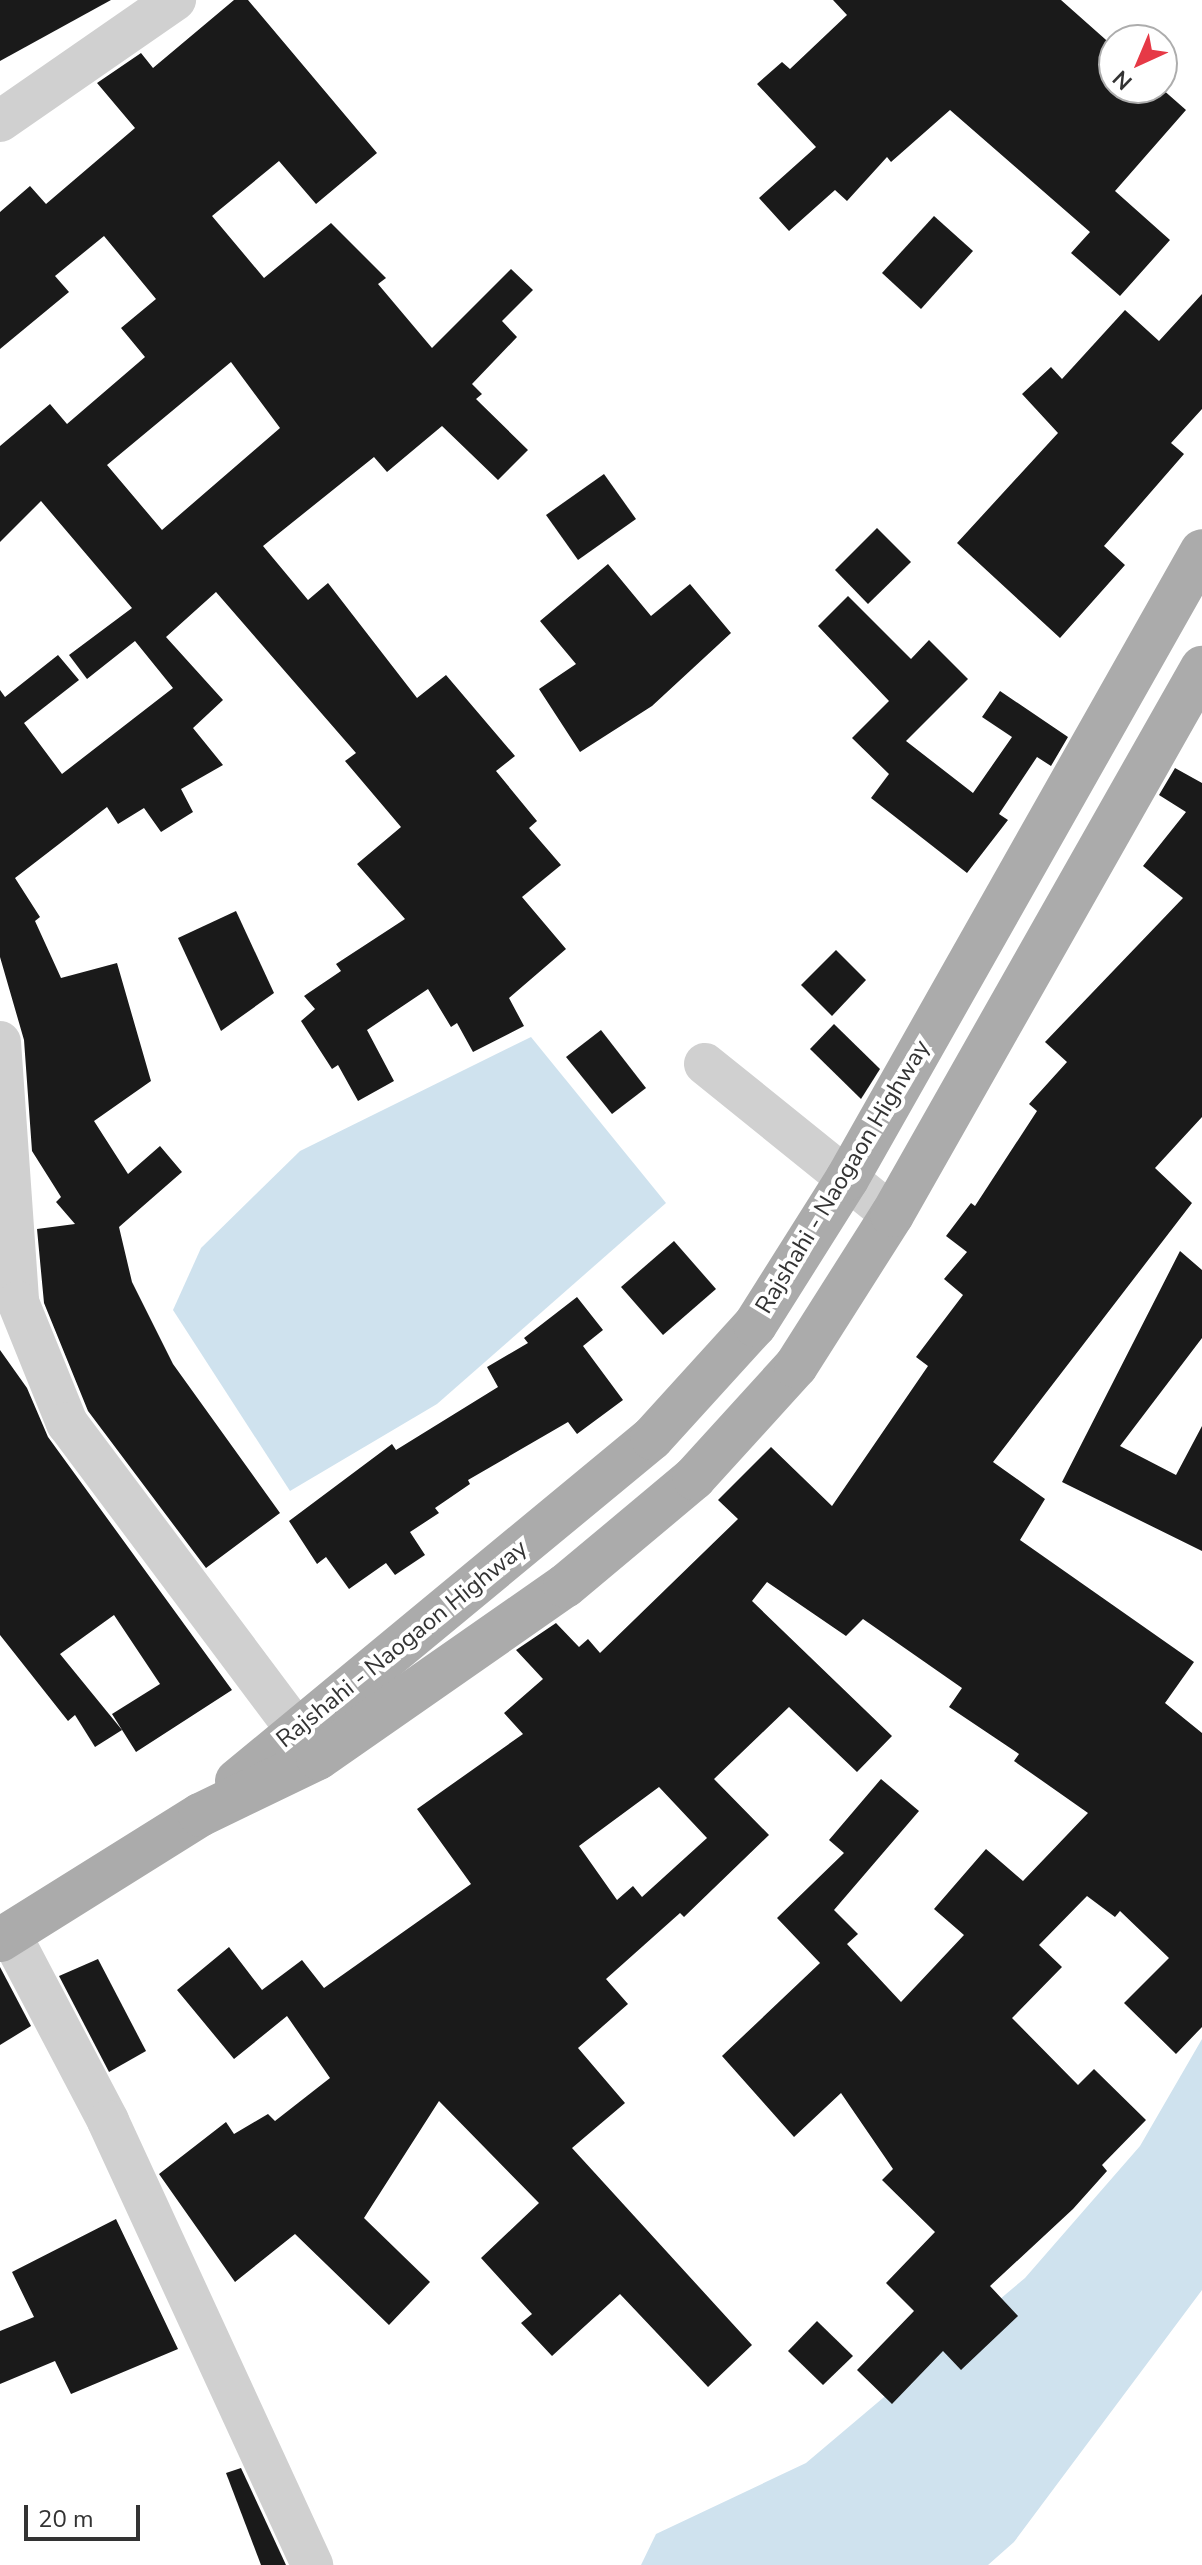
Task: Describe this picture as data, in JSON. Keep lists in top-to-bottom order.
{
  "streets": {
    "main road": ["Rajshahi - Naogaon Highway"]
  },
  "scale_bar": "20 m",
  "north": "bottom left"
}
